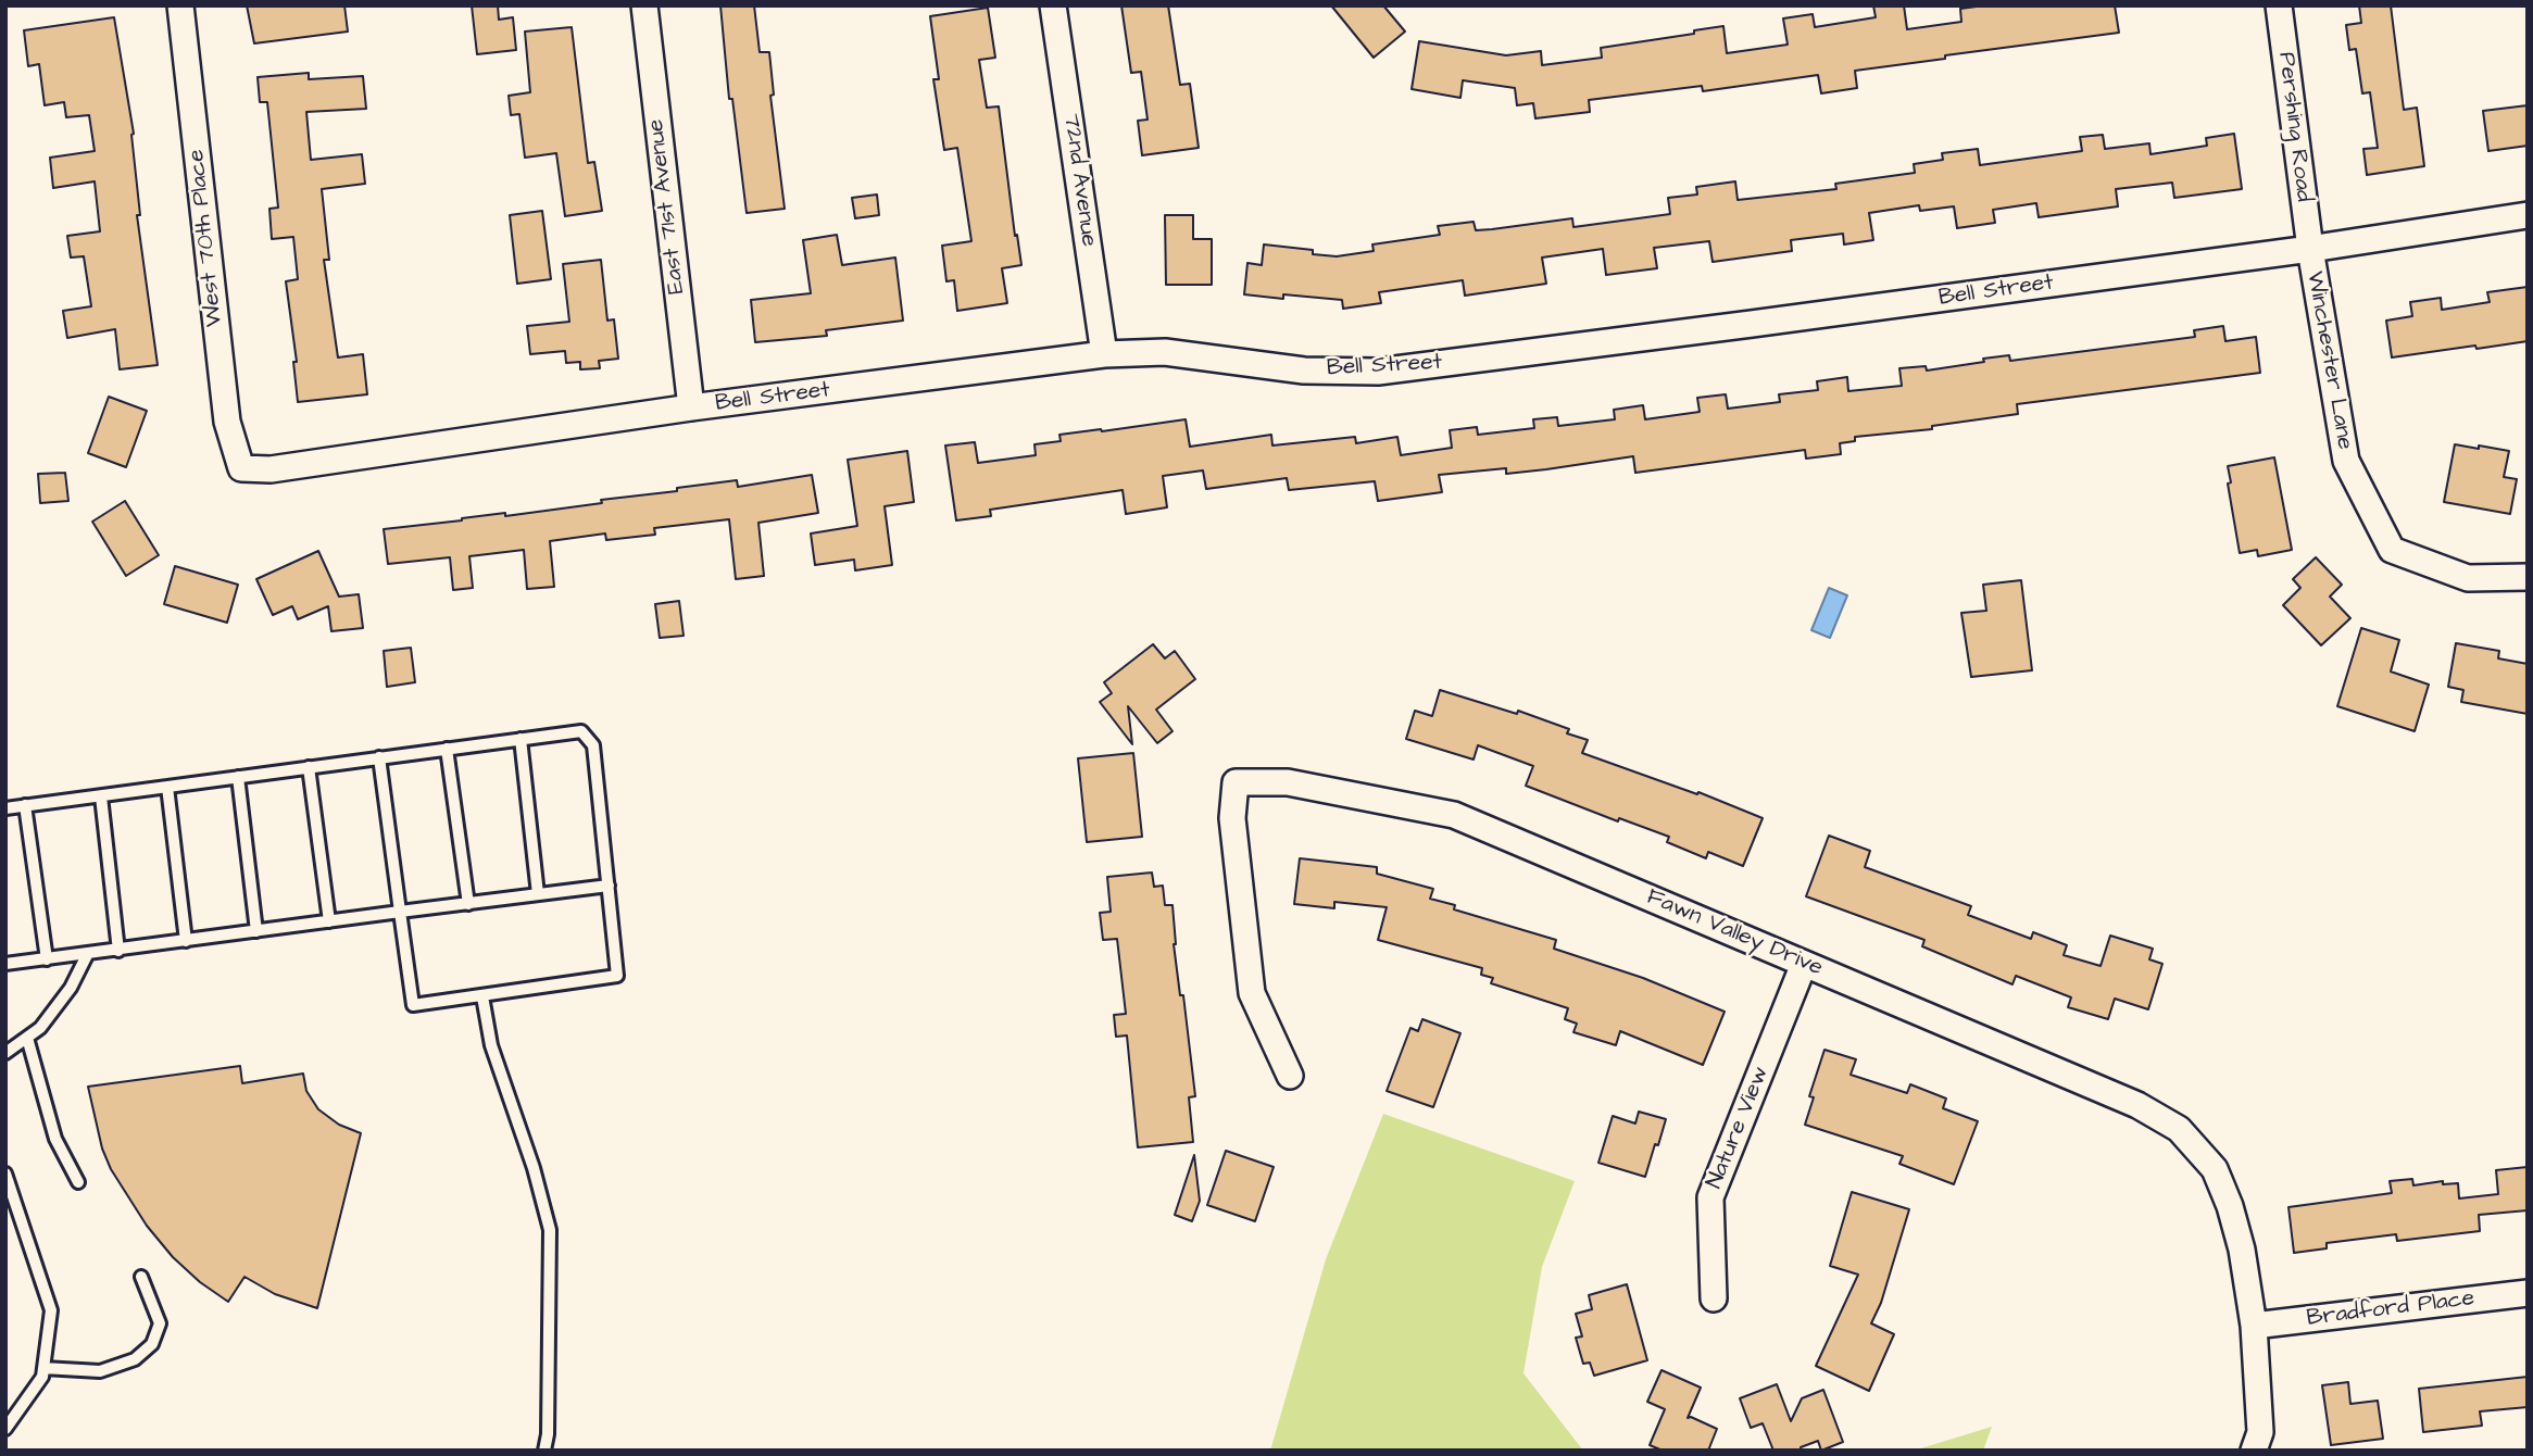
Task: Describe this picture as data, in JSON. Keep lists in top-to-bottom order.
{
  "streets": {
    "street": [
      "Pershing Road",
      "72nd Avenue",
      "East 71st Avenue",
      "West 70th Place",
      "Bell Street",
      "Winchester Lane",
      "Fawn Valley Drive",
      "Nature View",
      "Bradford Place"
    ]
  },
  "crossings": [
    ["Pershing Road", "Bell Street"],
    ["Pershing Road", "Winchester Lane"],
    ["72nd Avenue", "Bell Street"],
    ["East 71st Avenue", "Bell Street"],
    ["West 70th Place", "Bell Street"],
    ["Bell Street", "Winchester Lane"],
    ["Fawn Valley Drive", "Nature View"],
    ["Fawn Valley Drive", "Bradford Place"]
  ]
}
